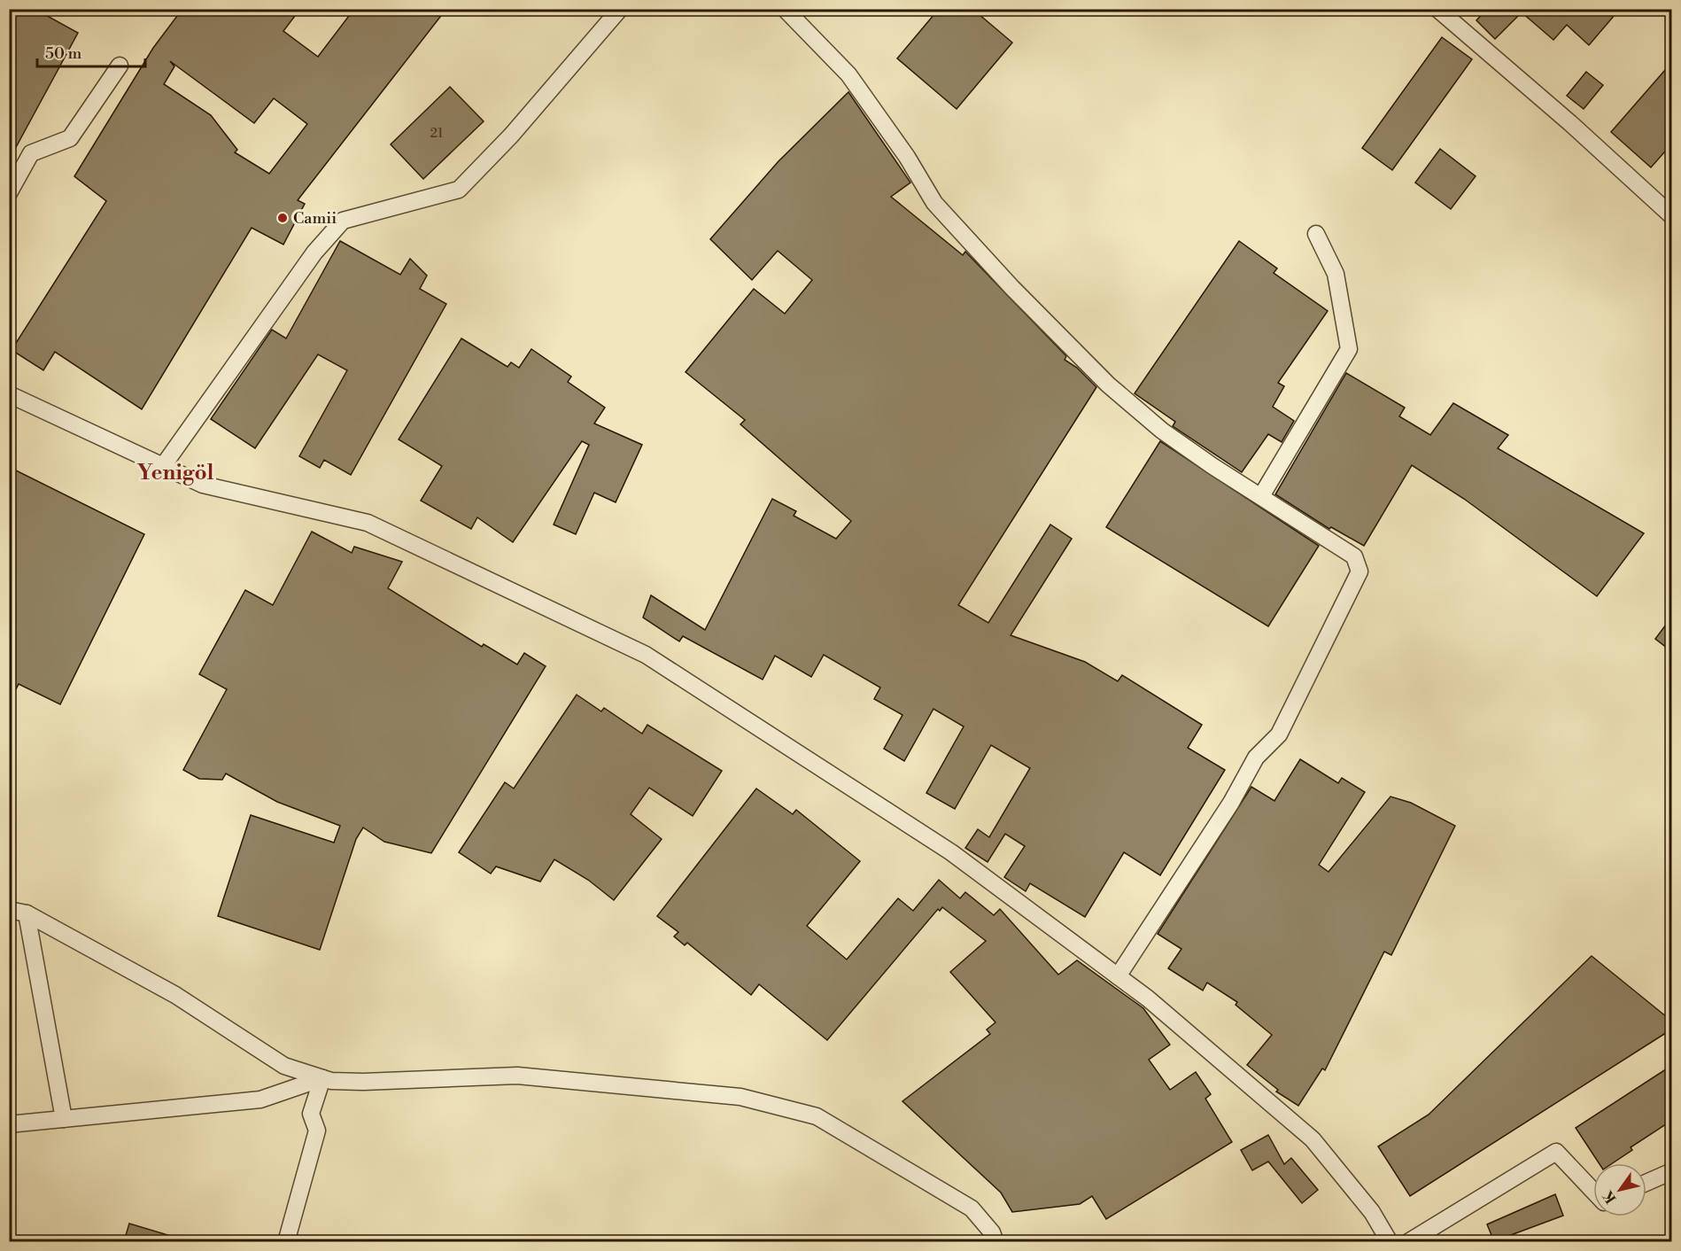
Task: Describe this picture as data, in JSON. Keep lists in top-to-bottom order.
{
  "districts": ["Yenigöl"],
  "places": ["Camii"],
  "house_numbers": ["21"],
  "scale_bar": "50 m",
  "north": "bottom left"
}
